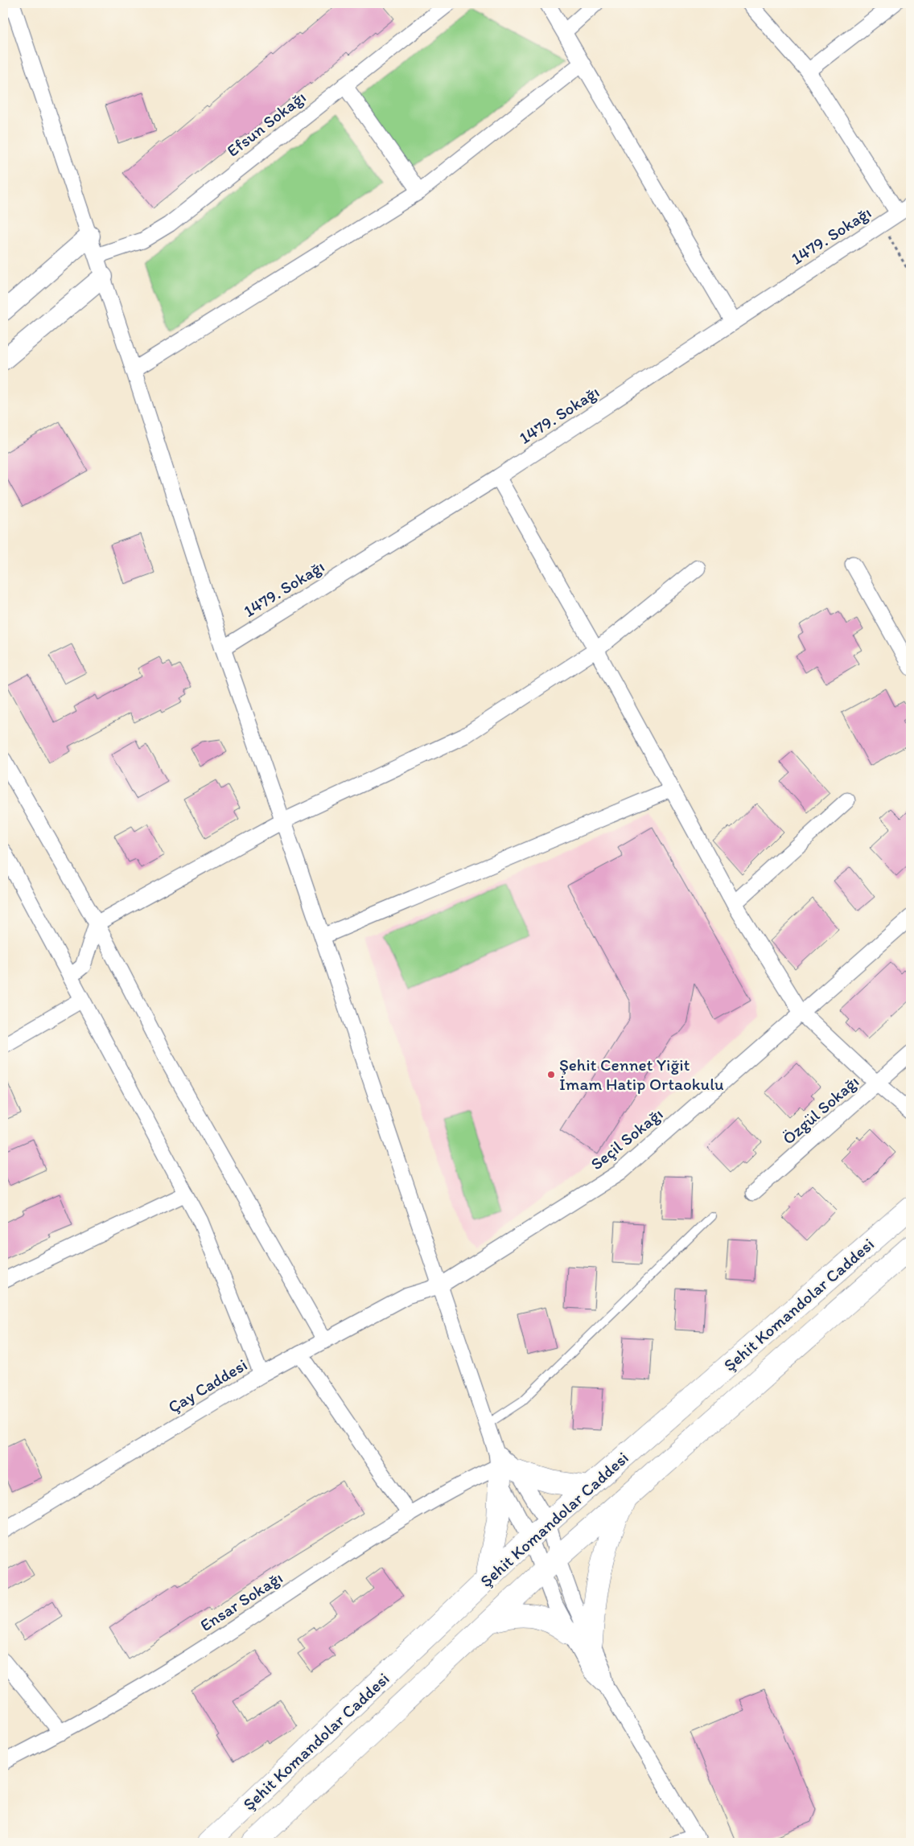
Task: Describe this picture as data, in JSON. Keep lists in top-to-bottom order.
{
  "streets": {
    "main road": ["Şehit Komandolar Caddesi"],
    "street": [
      "Efsun Sokağı",
      "1479. Sokağı",
      "Özgül Sokağı",
      "Seçil Sokağı",
      "Çay Caddesi",
      "Ensar Sokağı"
    ]
  },
  "crossings": [
    ["Seçil Sokağı", "Çay Caddesi"]
  ],
  "places": ["Şehit Cennet Yiğit İmam Hatip Ortaokulu"]
}
